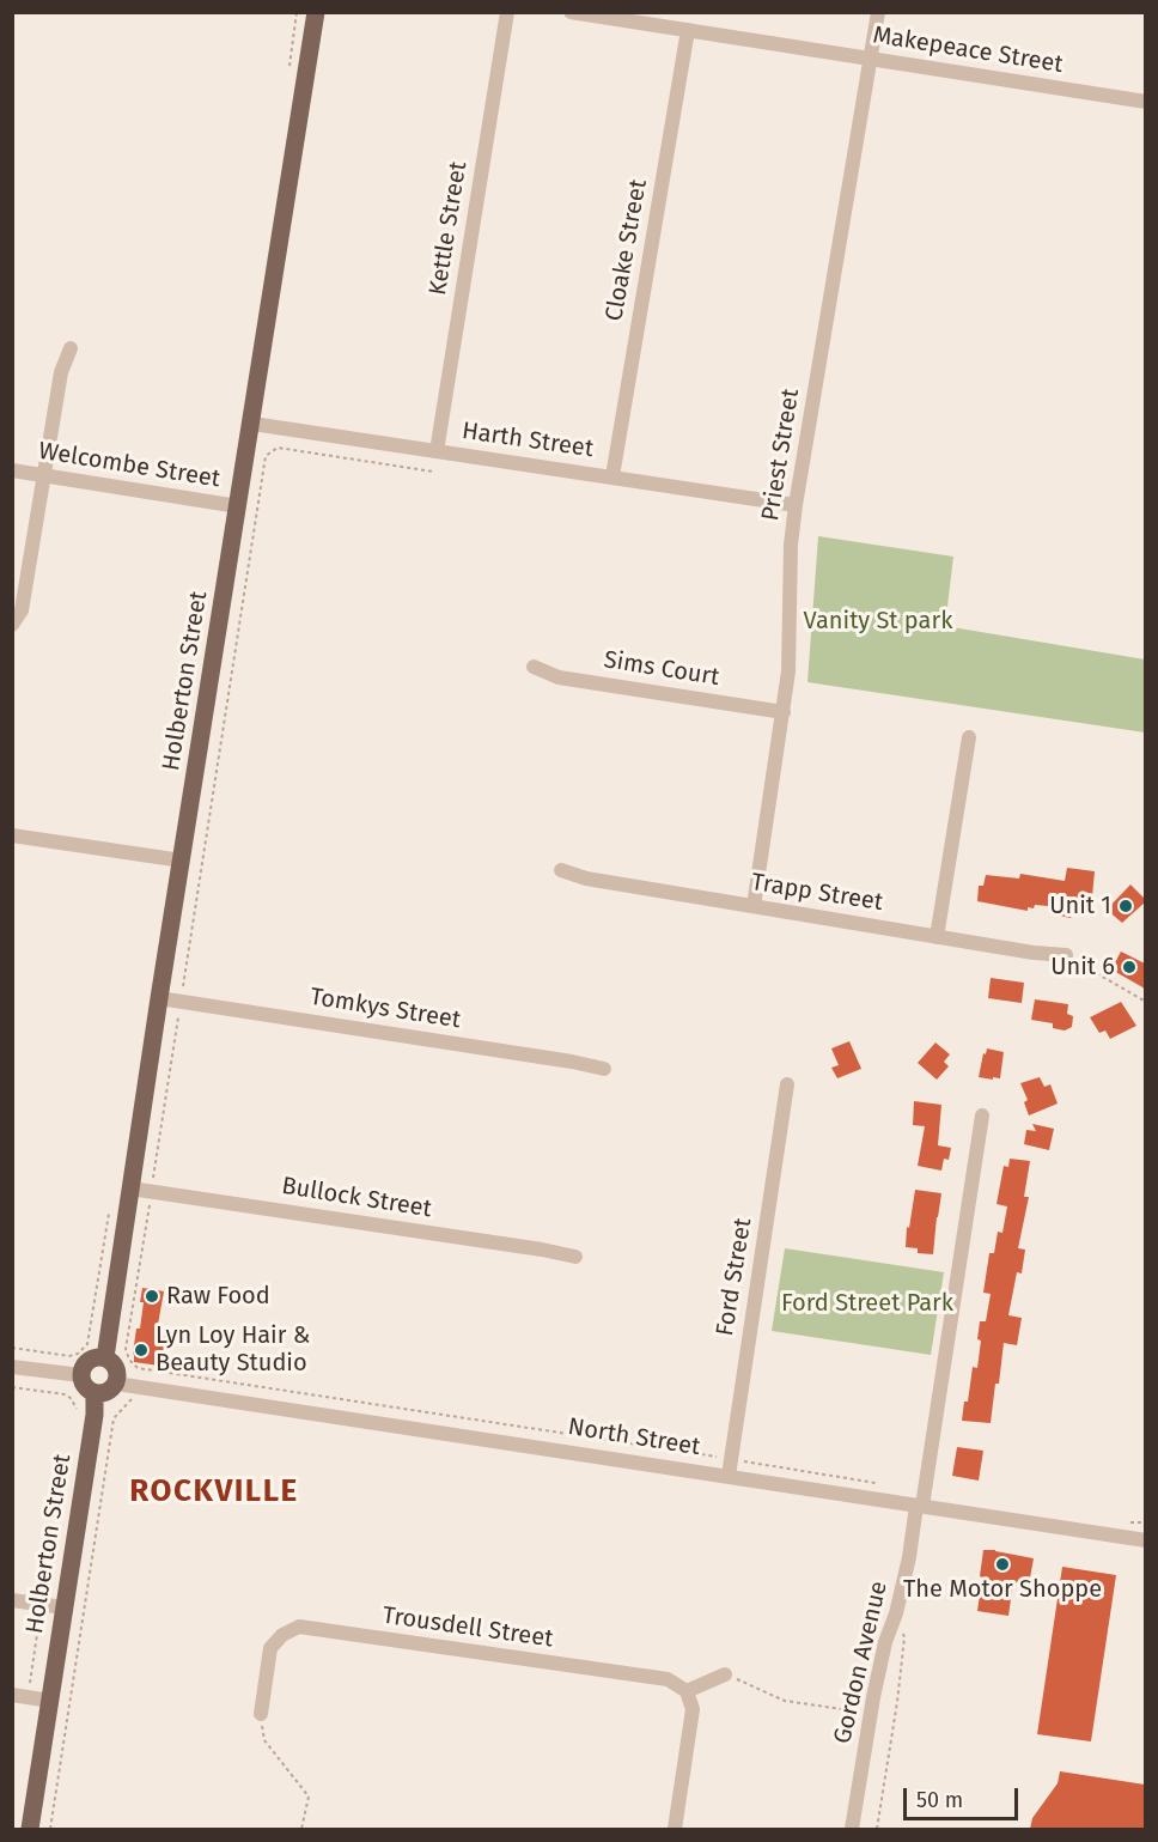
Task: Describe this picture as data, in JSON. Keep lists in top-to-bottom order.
{
  "streets": {
    "main road": ["Holberton Street"],
    "street": [
      "Makepeace Street",
      "Kettle Street",
      "Cloake Street",
      "Harth Street",
      "Priest Street",
      "Welcombe Street",
      "Sims Court",
      "Trapp Street",
      "Tomkys Street",
      "Bullock Street",
      "Ford Street",
      "North Street",
      "Trousdell Street",
      "Gordon Avenue"
    ]
  },
  "crossings": [
    ["Makepeace Street", "Cloake Street"],
    ["Makepeace Street", "Priest Street"],
    ["Kettle Street", "Harth Street"],
    ["Cloake Street", "Harth Street"],
    ["Harth Street", "Priest Street"],
    ["Harth Street", "Holberton Street"],
    ["Priest Street", "Sims Court"],
    ["Priest Street", "Trapp Street"],
    ["Welcombe Street", "Holberton Street"],
    ["Holberton Street", "Tomkys Street"],
    ["Holberton Street", "Bullock Street"],
    ["Holberton Street", "North Street"],
    ["Ford Street", "North Street"],
    ["North Street", "Gordon Avenue"]
  ],
  "districts": ["ROCKVILLE"],
  "parks": ["Vanity St park", "Ford Street Park"],
  "places": [
    "Unit 1",
    "Unit 6",
    "Raw Food",
    "Lyn Loy Hair & Beauty Studio",
    "The Motor Shoppe"
  ],
  "scale_bar": "50 m"
}
